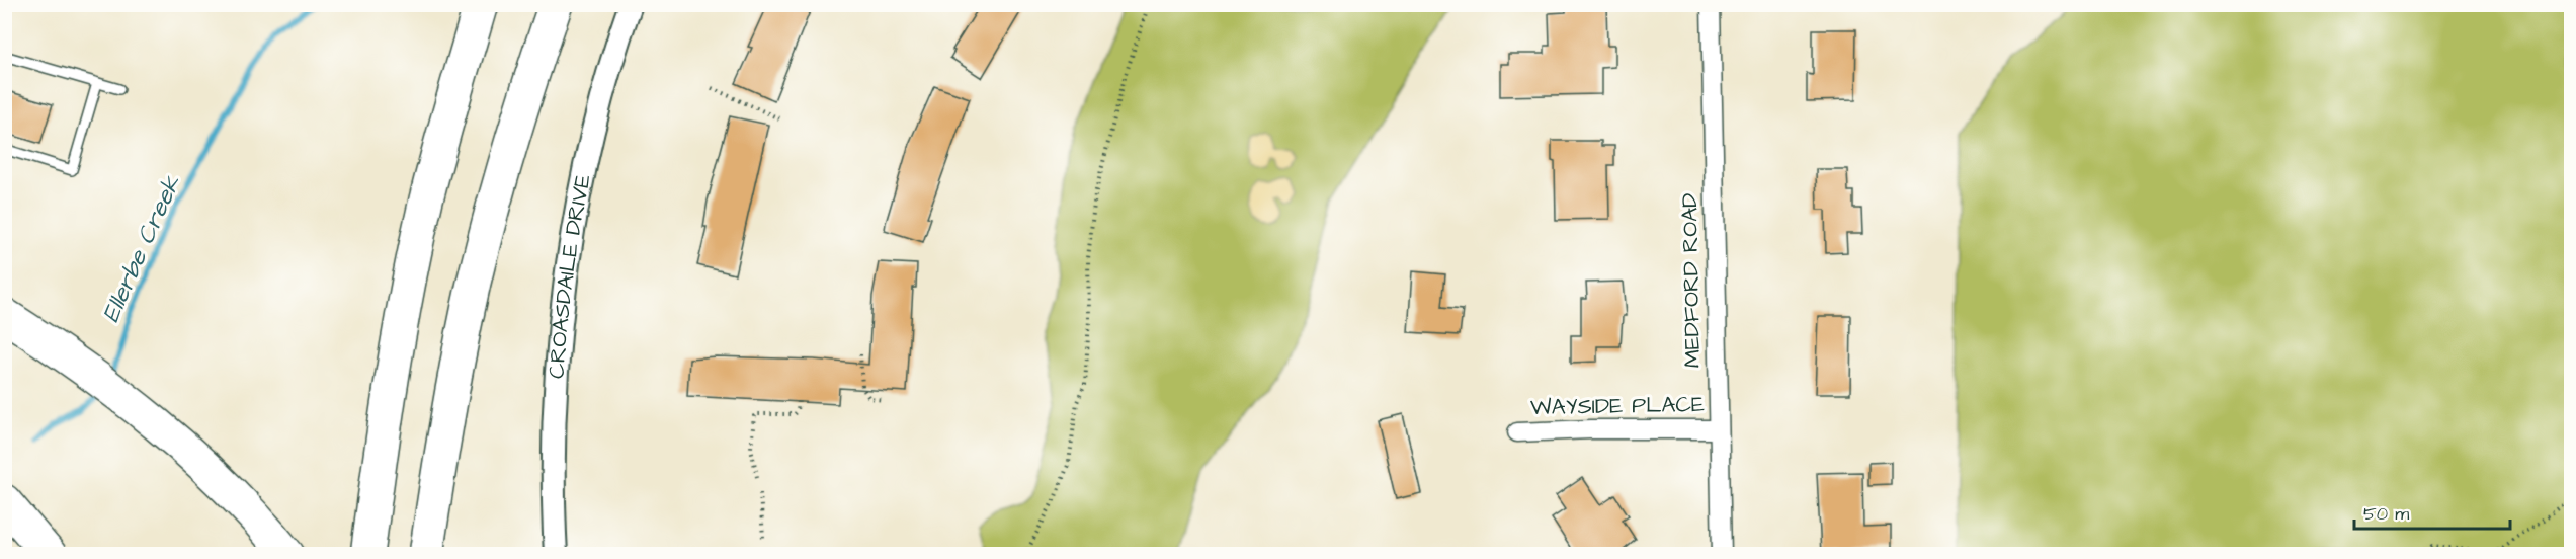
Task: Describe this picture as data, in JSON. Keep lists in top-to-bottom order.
{
  "streets": {
    "street": ["CROASDAILE DRIVE", "MEDFORD ROAD", "WAYSIDE PLACE"]
  },
  "crossings": [
    ["MEDFORD ROAD", "WAYSIDE PLACE"]
  ],
  "water": ["Ellerbe Creek"],
  "scale_bar": "50 m"
}
